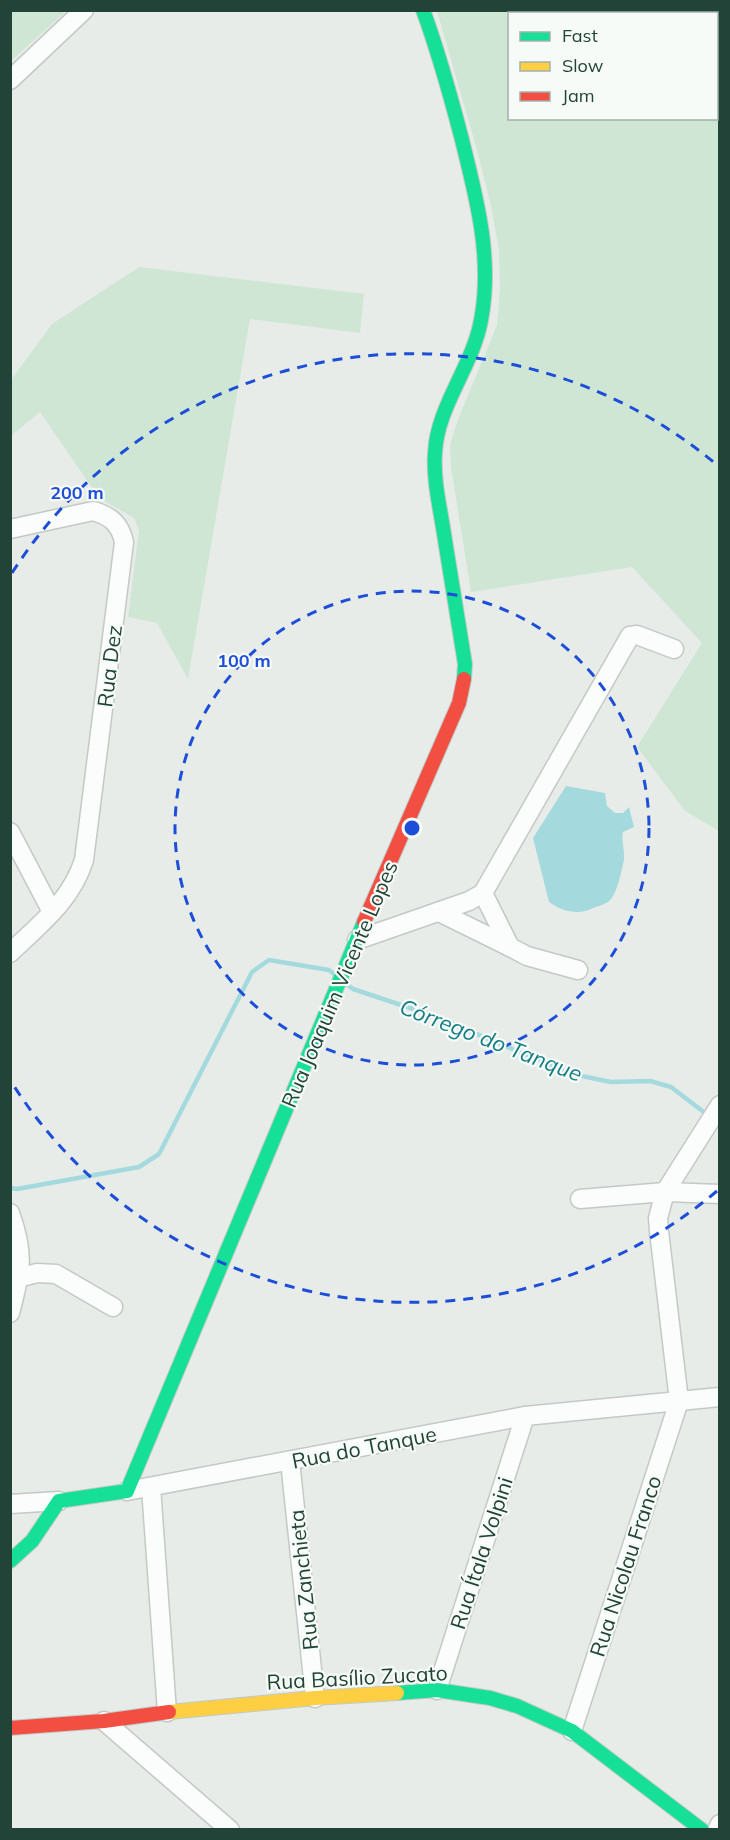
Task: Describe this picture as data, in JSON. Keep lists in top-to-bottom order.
{
  "streets": {
    "street": [
      "Rua Dez",
      "Rua Joaquim Vicente Lopes",
      "Rua do Tanque",
      "Rua Ítala Volpini",
      "Rua Nicolau Franco",
      "Rua Zanchieta",
      "Rua Basílio Zucato"
    ]
  },
  "crossings": [
    ["Rua Joaquim Vicente Lopes", "Rua do Tanque"],
    ["Rua do Tanque", "Rua Ítala Volpini"],
    ["Rua do Tanque", "Rua Nicolau Franco"],
    ["Rua do Tanque", "Rua Zanchieta"],
    ["Rua Ítala Volpini", "Rua Basílio Zucato"],
    ["Rua Nicolau Franco", "Rua Basílio Zucato"],
    ["Rua Zanchieta", "Rua Basílio Zucato"]
  ],
  "water": ["Córrego do Tanque"],
  "legend": ["Fast", "Slow", "Jam"],
  "rings": ["200 m", "100 m"]
}
